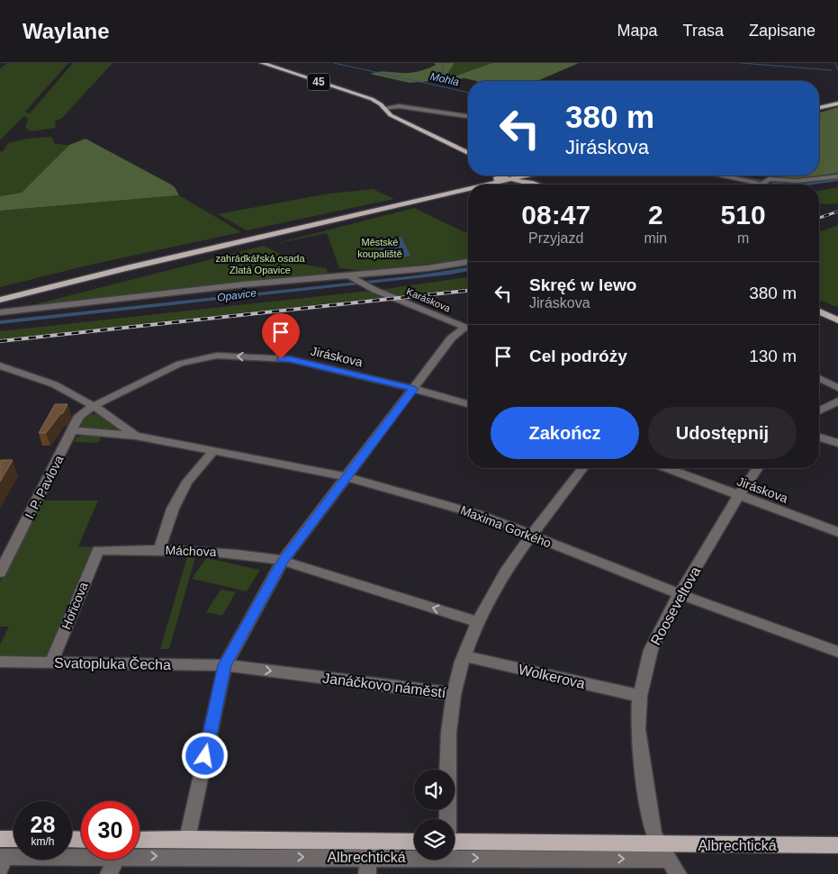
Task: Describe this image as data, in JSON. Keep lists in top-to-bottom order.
{
  "streets": {
    "main road": ["45", "Albrechtická"],
    "street": [
      "Karáskova",
      "Jiráskova",
      "I. P. Pavlova",
      "Maxima Gorkého",
      "Máchova",
      "Hořicova",
      "Rooseveltova",
      "Svatopluka Čecha",
      "Wolkerova",
      "Janáčkovo náměstí"
    ]
  },
  "crossings": [
    ["Jiráskova", "I. P. Pavlova"],
    ["Jiráskova", "Maxima Gorkého"],
    ["Jiráskova", "Rooseveltova"],
    ["I. P. Pavlova", "Maxima Gorkého"],
    ["Maxima Gorkého", "Rooseveltova"],
    ["Maxima Gorkého", "Janáčkovo náměstí"],
    ["Máchova", "Hořicova"],
    ["Hořicova", "Svatopluka Čecha"],
    ["Rooseveltova", "Wolkerova"],
    ["Rooseveltova", "Albrechtická"],
    ["Svatopluka Čecha", "Janáčkovo náměstí"],
    ["Wolkerova", "Janáčkovo náměstí"]
  ],
  "water": ["Mohla", "Opavice"],
  "parks": ["Městské koupaliště", "zahrádkářská osada Zlatá Opavice"],
  "page": {
    "header": "Waylane",
    "nav": ["Mapa", "Trasa", "Zapisane"],
    "turn": ["380 m", "Jiráskova"],
    "eta": [
      "08:47",
      "Przyjazd",
      "2",
      "min",
      "510",
      "m"
    ],
    "list": [
      {
        "name": "Skręć w lewo",
        "note": "Jiráskova",
        "value": "380 m"
      },
      {
        "name": "Cel podróży",
        "value": "130 m"
      }
    ],
    "buttons": ["Zakończ", "Udostępnij"],
    "speed": "28 km/h",
    "limit": "30"
  }
}
